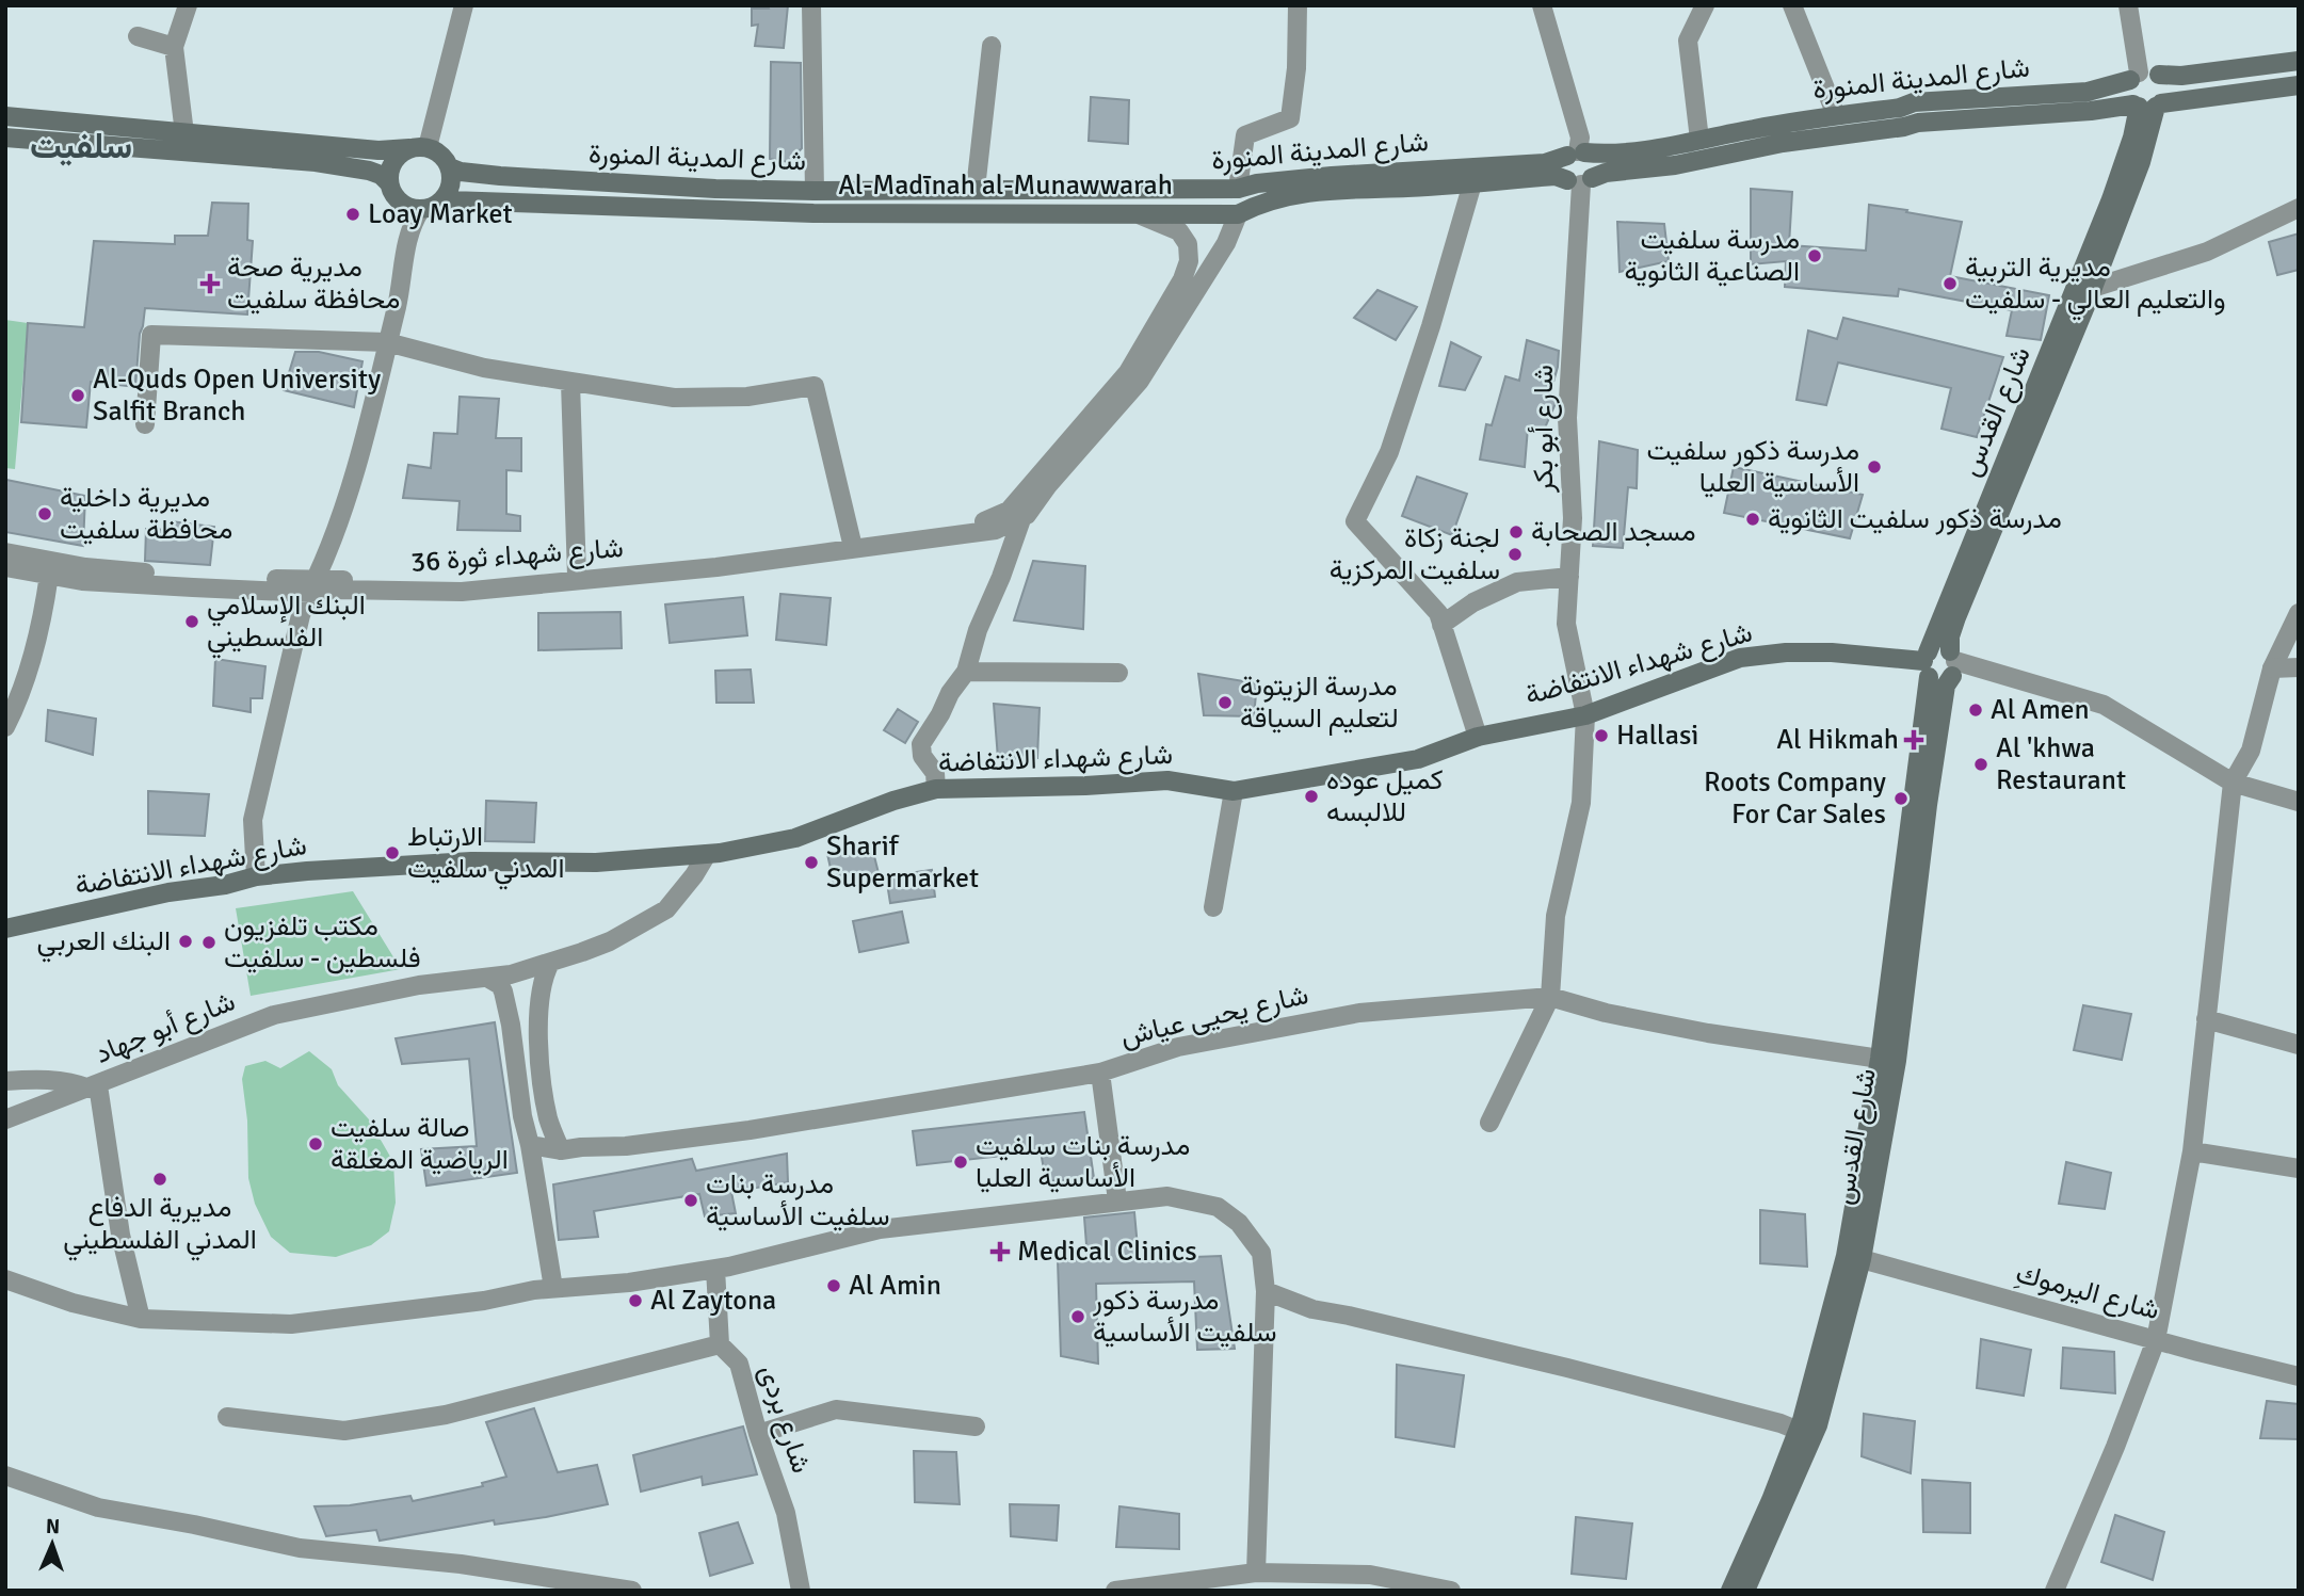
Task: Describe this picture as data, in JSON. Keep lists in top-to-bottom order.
{
  "streets": {
    "main road": [
      "شارع المدينة المنورة",
      "Al-Madīnah al-Munawwarah",
      "شارع القدس",
      "شارع شهداء الانتفاضة"
    ],
    "street": [
      "شارع أبو بكر",
      "شارع شهداء ثورة 36",
      "شارع يحيى عياش",
      "شارع أبو جهاد",
      "ِشارع اليرموك",
      "شارع بردى"
    ]
  },
  "crossings": [
    ["شارع المدينة المنورة", "Al-Madīnah al-Munawwarah"],
    ["شارع المدينة المنورة", "شارع القدس"],
    ["شارع المدينة المنورة", "شارع أبو بكر"],
    ["Al-Madīnah al-Munawwarah", "شارع أبو بكر"],
    ["شارع القدس", "شارع شهداء الانتفاضة"],
    ["شارع القدس", "شارع يحيى عياش"],
    ["شارع القدس", "ِشارع اليرموك"],
    ["شارع أبو بكر", "شارع شهداء الانتفاضة"],
    ["شارع أبو بكر", "شارع يحيى عياش"],
    ["شارع شهداء الانتفاضة", "شارع أبو جهاد"]
  ],
  "districts": ["سلفيت"],
  "places": {
    "other": [
      "Loay Market",
      "مدرسة سلفيت الصناعية الثانوية",
      "مديرية التربية والتعليم العالي - سلفيت",
      "Al-Quds Open University Salfit Branch",
      "مدرسة ذكور سلفيت الأساسية العليا",
      "مديرية داخلية محافظة سلفيت",
      "مدرسة ذكور سلفيت الثانوية",
      "مسجد الصحابة",
      "لجنة زكاة سلفيت المركزية",
      "البنك الإسلامي الفلسطيني",
      "مدرسة الزيتونة لتعليم السياقة",
      "Al Amen",
      "Hallasi",
      "Al 'khwa Restaurant",
      "كميل عوده للالبسه",
      "Roots Company For Car Sales",
      "الارتباط المدني سلفيت",
      "Sharif Supermarket",
      "البنك العربي",
      "مكتب تلفزيون فلسطين - سلفيت",
      "صالة سلفيت الرياضية المغلقة",
      "مدرسة بنات سلفيت الأساسية العليا",
      "مديرية الدفاع المدني الفلسطيني",
      "مدرسة بنات سلفيت الأساسية",
      "Al Amin",
      "Al Zaytona",
      "مدرسة ذكور سلفيت الأساسية"
    ],
    "health": ["مديرية صحة محافظة سلفيت", "Al Hikmah", "Medical Clinics"]
  },
  "north": "top"
}
